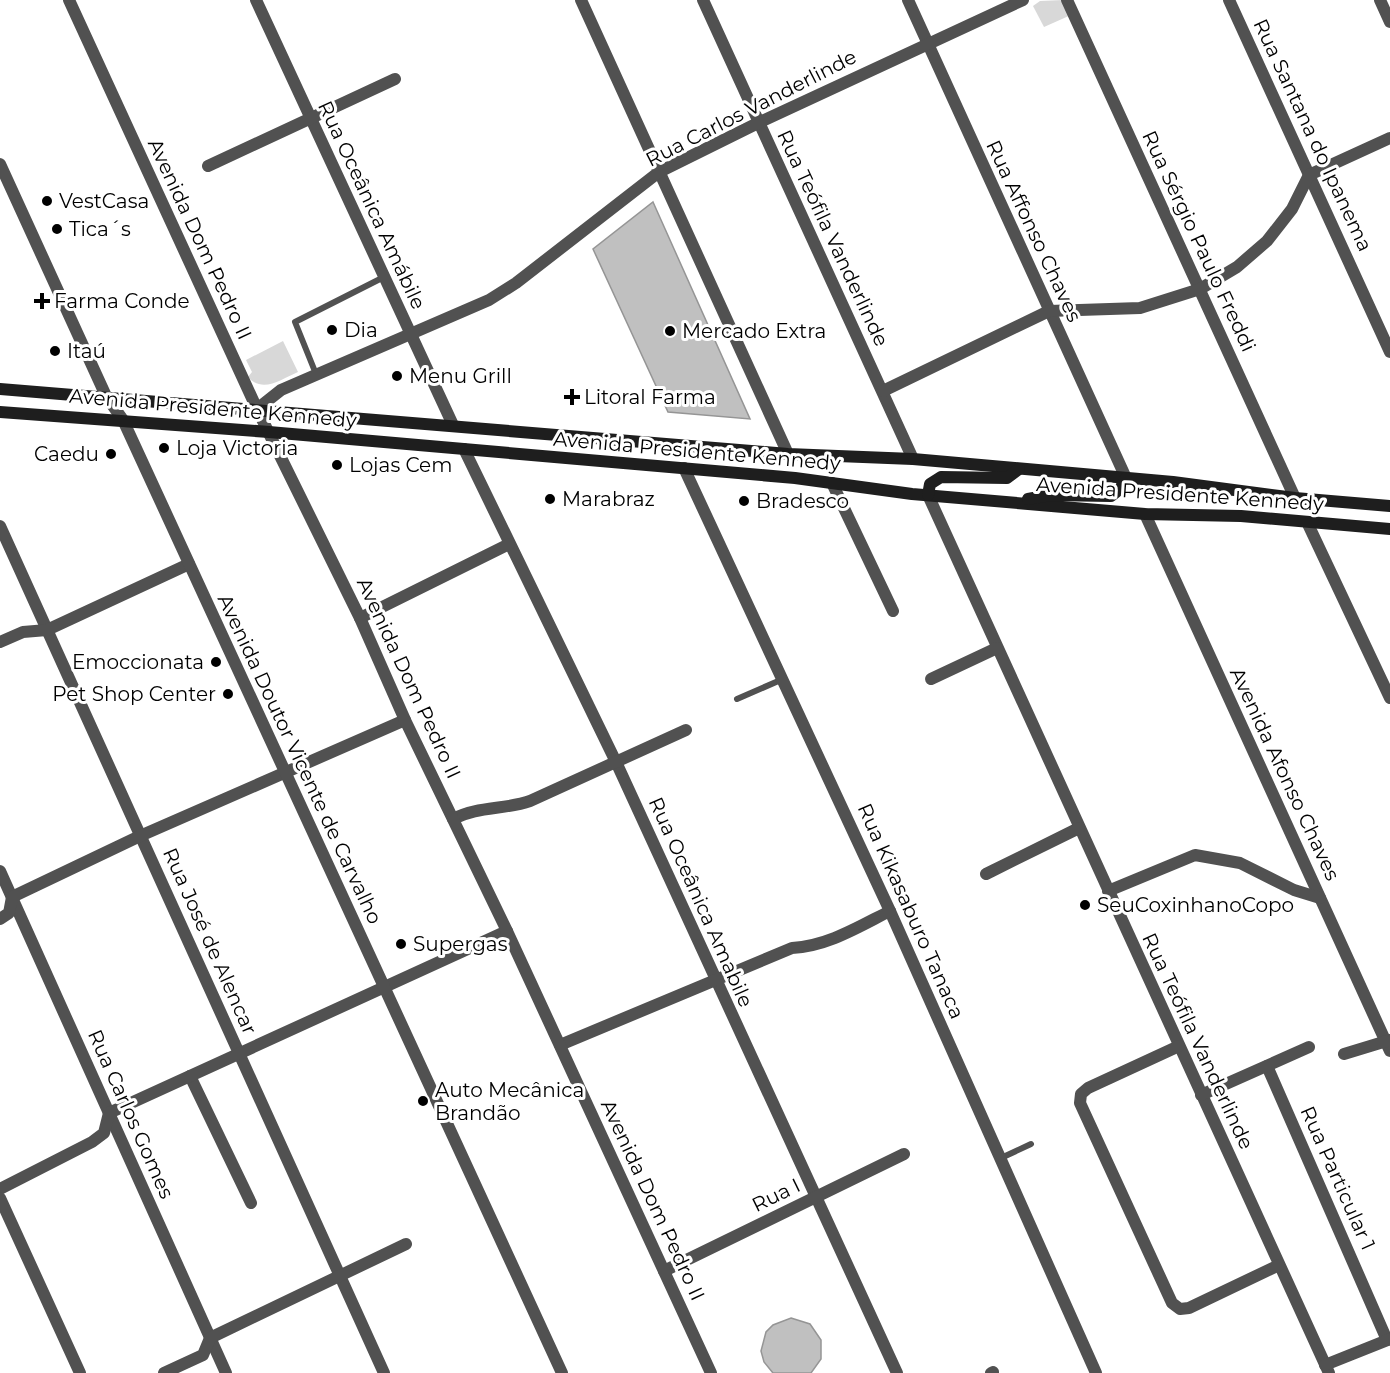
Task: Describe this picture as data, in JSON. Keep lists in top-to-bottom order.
{
  "streets": {
    "main road": ["Avenida Presidente Kennedy"],
    "street": [
      "Rua Carlos Vanderlinde",
      "Rua Santana do Ipanema",
      "Rua Oceânica Amábile",
      "Rua Affonso Chaves",
      "Rua Teófila Vanderlinde",
      "Avenida Dom Pedro II",
      "Rua Sérgio Paulo Freddi",
      "Avenida Doutor Vicente de Carvalho",
      "Avenida Afonso Chaves",
      "Rua Oceânica Amabile",
      "Rua Kikasaburo Tanaca",
      "Rua José de Alencar",
      "Rua Carlos Gomes",
      "Rua Particular 1",
      "Rua I"
    ]
  },
  "crossings": [
    ["Rua Carlos Vanderlinde", "Rua Oceânica Amábile"],
    ["Rua Carlos Vanderlinde", "Rua Affonso Chaves"],
    ["Rua Carlos Vanderlinde", "Rua Teófila Vanderlinde"],
    ["Rua Carlos Vanderlinde", "Avenida Dom Pedro II"],
    ["Rua Carlos Vanderlinde", "Avenida Presidente Kennedy"],
    ["Rua Oceânica Amábile", "Avenida Presidente Kennedy"],
    ["Rua Affonso Chaves", "Avenida Presidente Kennedy"],
    ["Rua Teófila Vanderlinde", "Avenida Presidente Kennedy"],
    ["Avenida Dom Pedro II", "Avenida Presidente Kennedy"],
    ["Avenida Dom Pedro II", "Rua I"],
    ["Rua Sérgio Paulo Freddi", "Avenida Presidente Kennedy"],
    ["Avenida Presidente Kennedy", "Avenida Doutor Vicente de Carvalho"],
    ["Avenida Presidente Kennedy", "Avenida Afonso Chaves"],
    ["Avenida Presidente Kennedy", "Rua Oceânica Amabile"],
    ["Avenida Presidente Kennedy", "Rua Kikasaburo Tanaca"],
    ["Rua Oceânica Amabile", "Rua I"]
  ],
  "places": {
    "other": [
      "VestCasa",
      "Tica´s",
      "Dia",
      "Mercado Extra",
      "Itaú",
      "Menu Grill",
      "Loja Victoria",
      "Caedu",
      "Lojas Cem",
      "Marabraz",
      "Bradesco",
      "Emoccionata",
      "Pet Shop Center",
      "SeuCoxinhanoCopo",
      "Supergas",
      "Auto Mecânica Brandão"
    ],
    "health": ["Farma Conde", "Litoral Farma"]
  }
}
